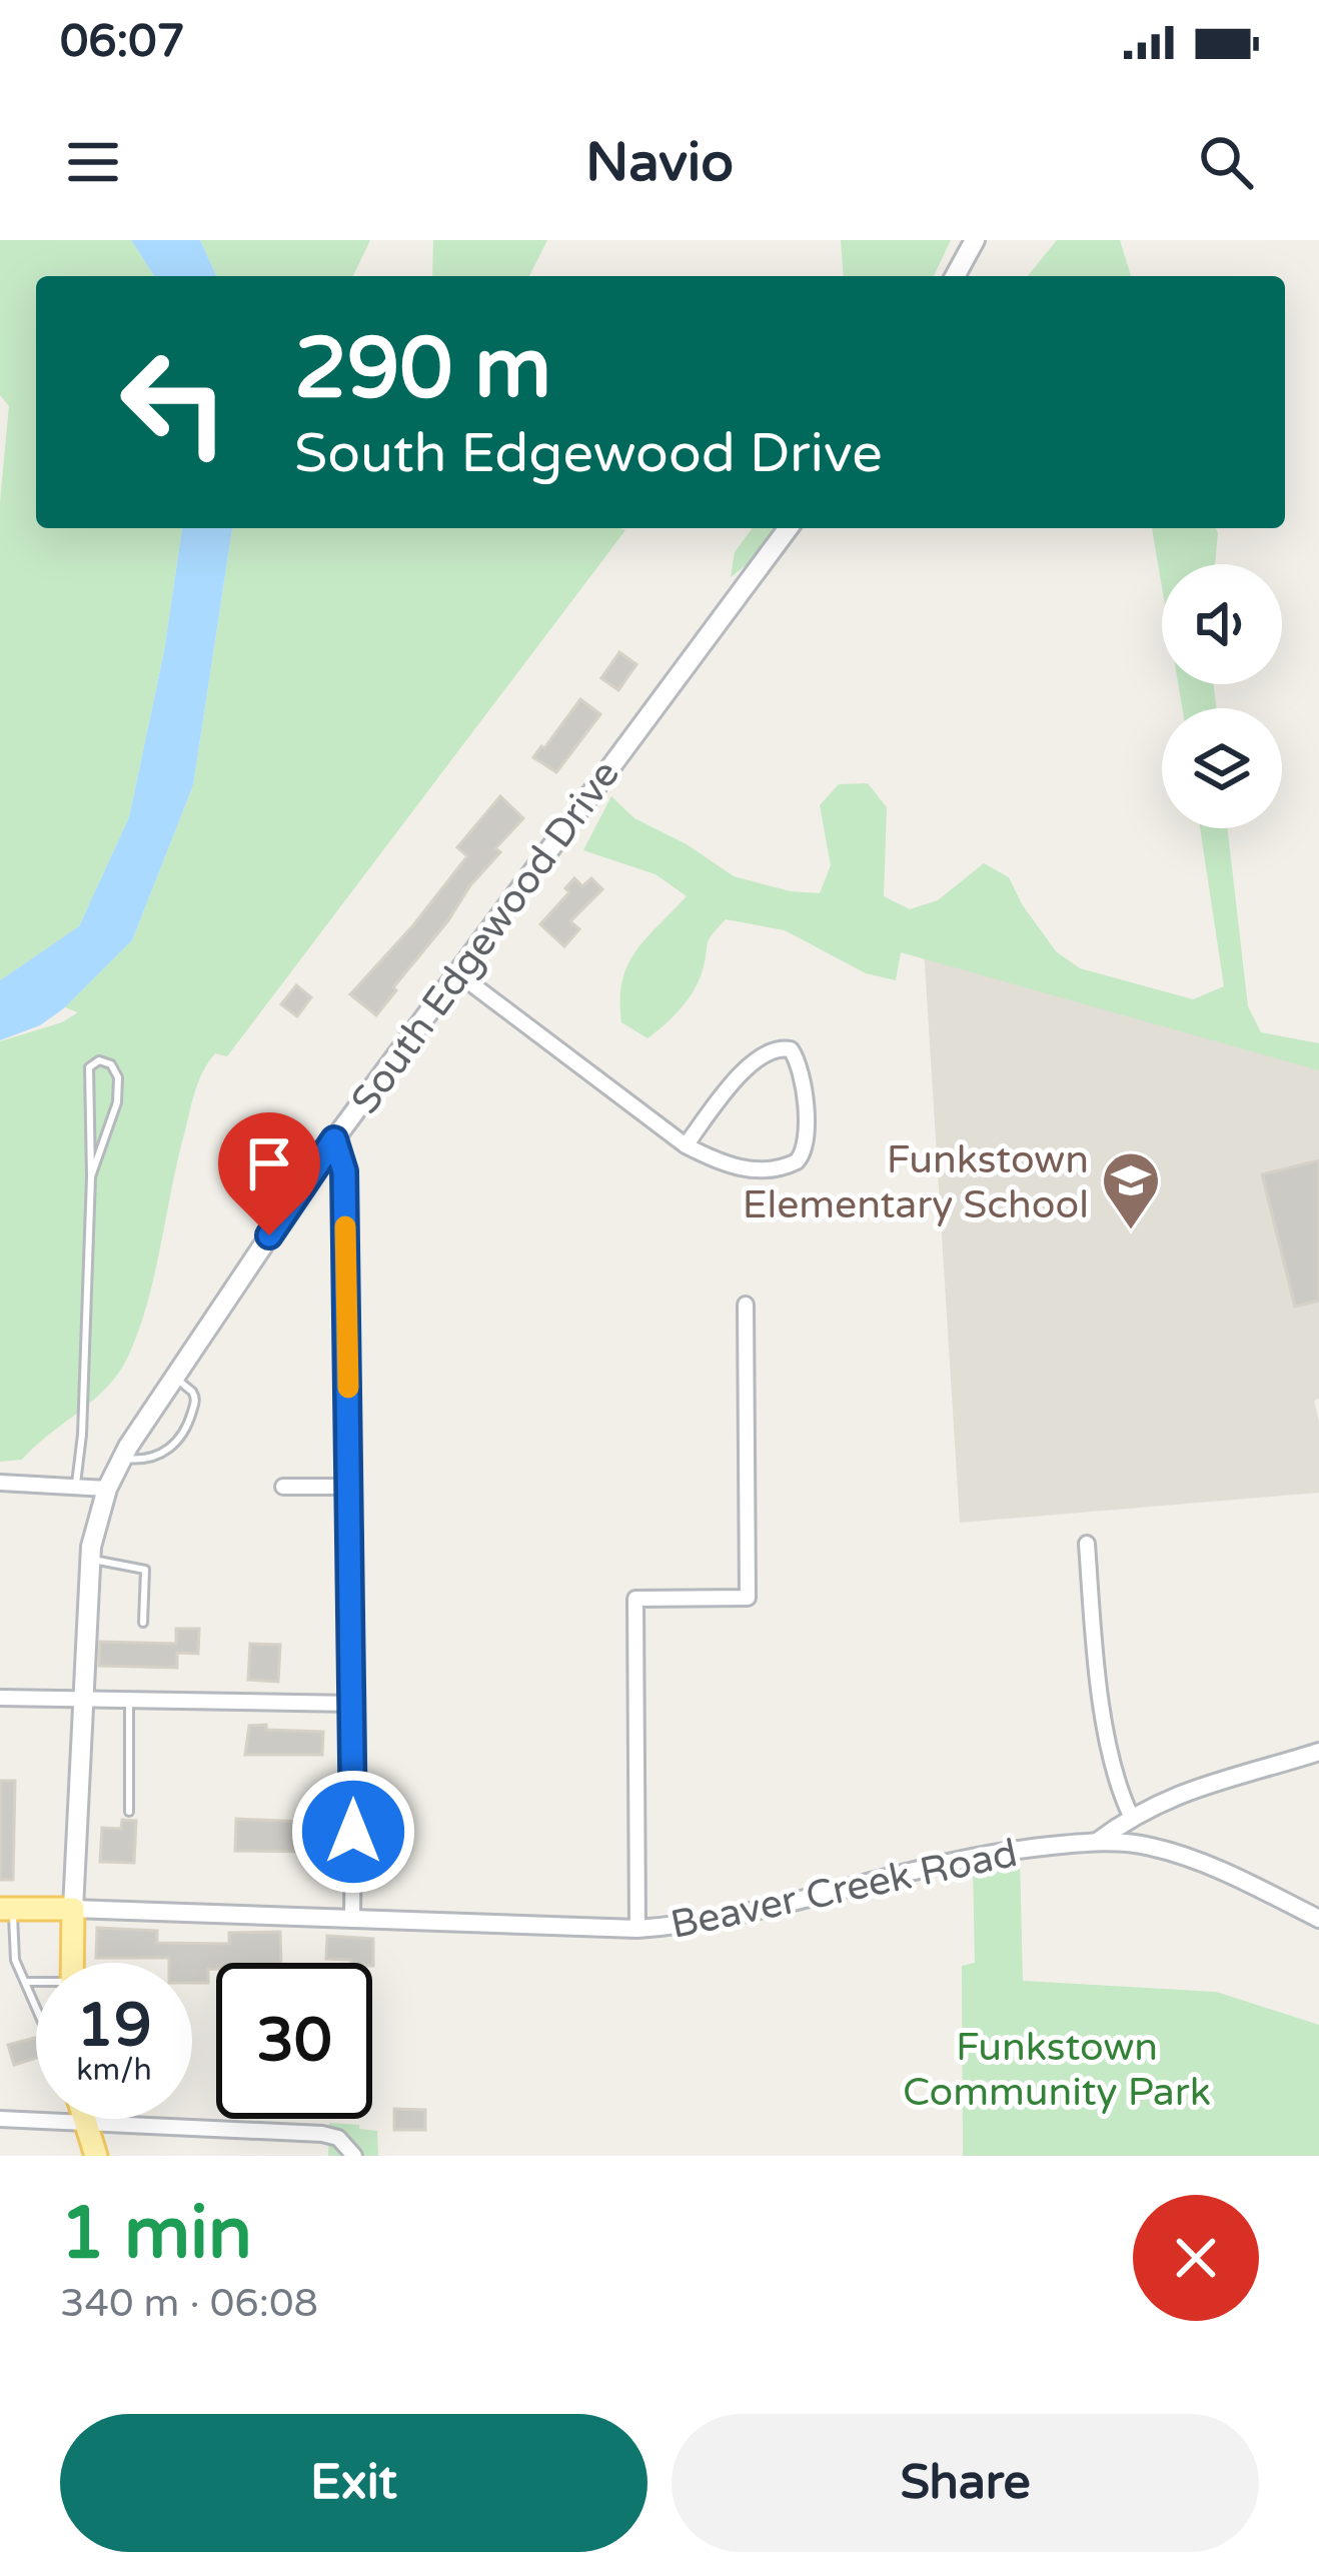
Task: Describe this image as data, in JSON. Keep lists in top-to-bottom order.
{
  "streets": {
    "main road": ["South Edgewood Drive"],
    "street": ["Beaver Creek Road"]
  },
  "crossings": [
    ["South Edgewood Drive", "Beaver Creek Road"]
  ],
  "parks": ["Funkstown Community Park"],
  "places": {
    "school or university": ["Funkstown Elementary School"]
  },
  "page": {
    "status": "06:07",
    "header": "Navio",
    "turn": ["290 m", "South Edgewood Drive"],
    "speed": "19 km/h",
    "limit": "30",
    "heading": ["1 min", "340 m · 06:08"],
    "buttons": ["Exit", "Share"]
  }
}
